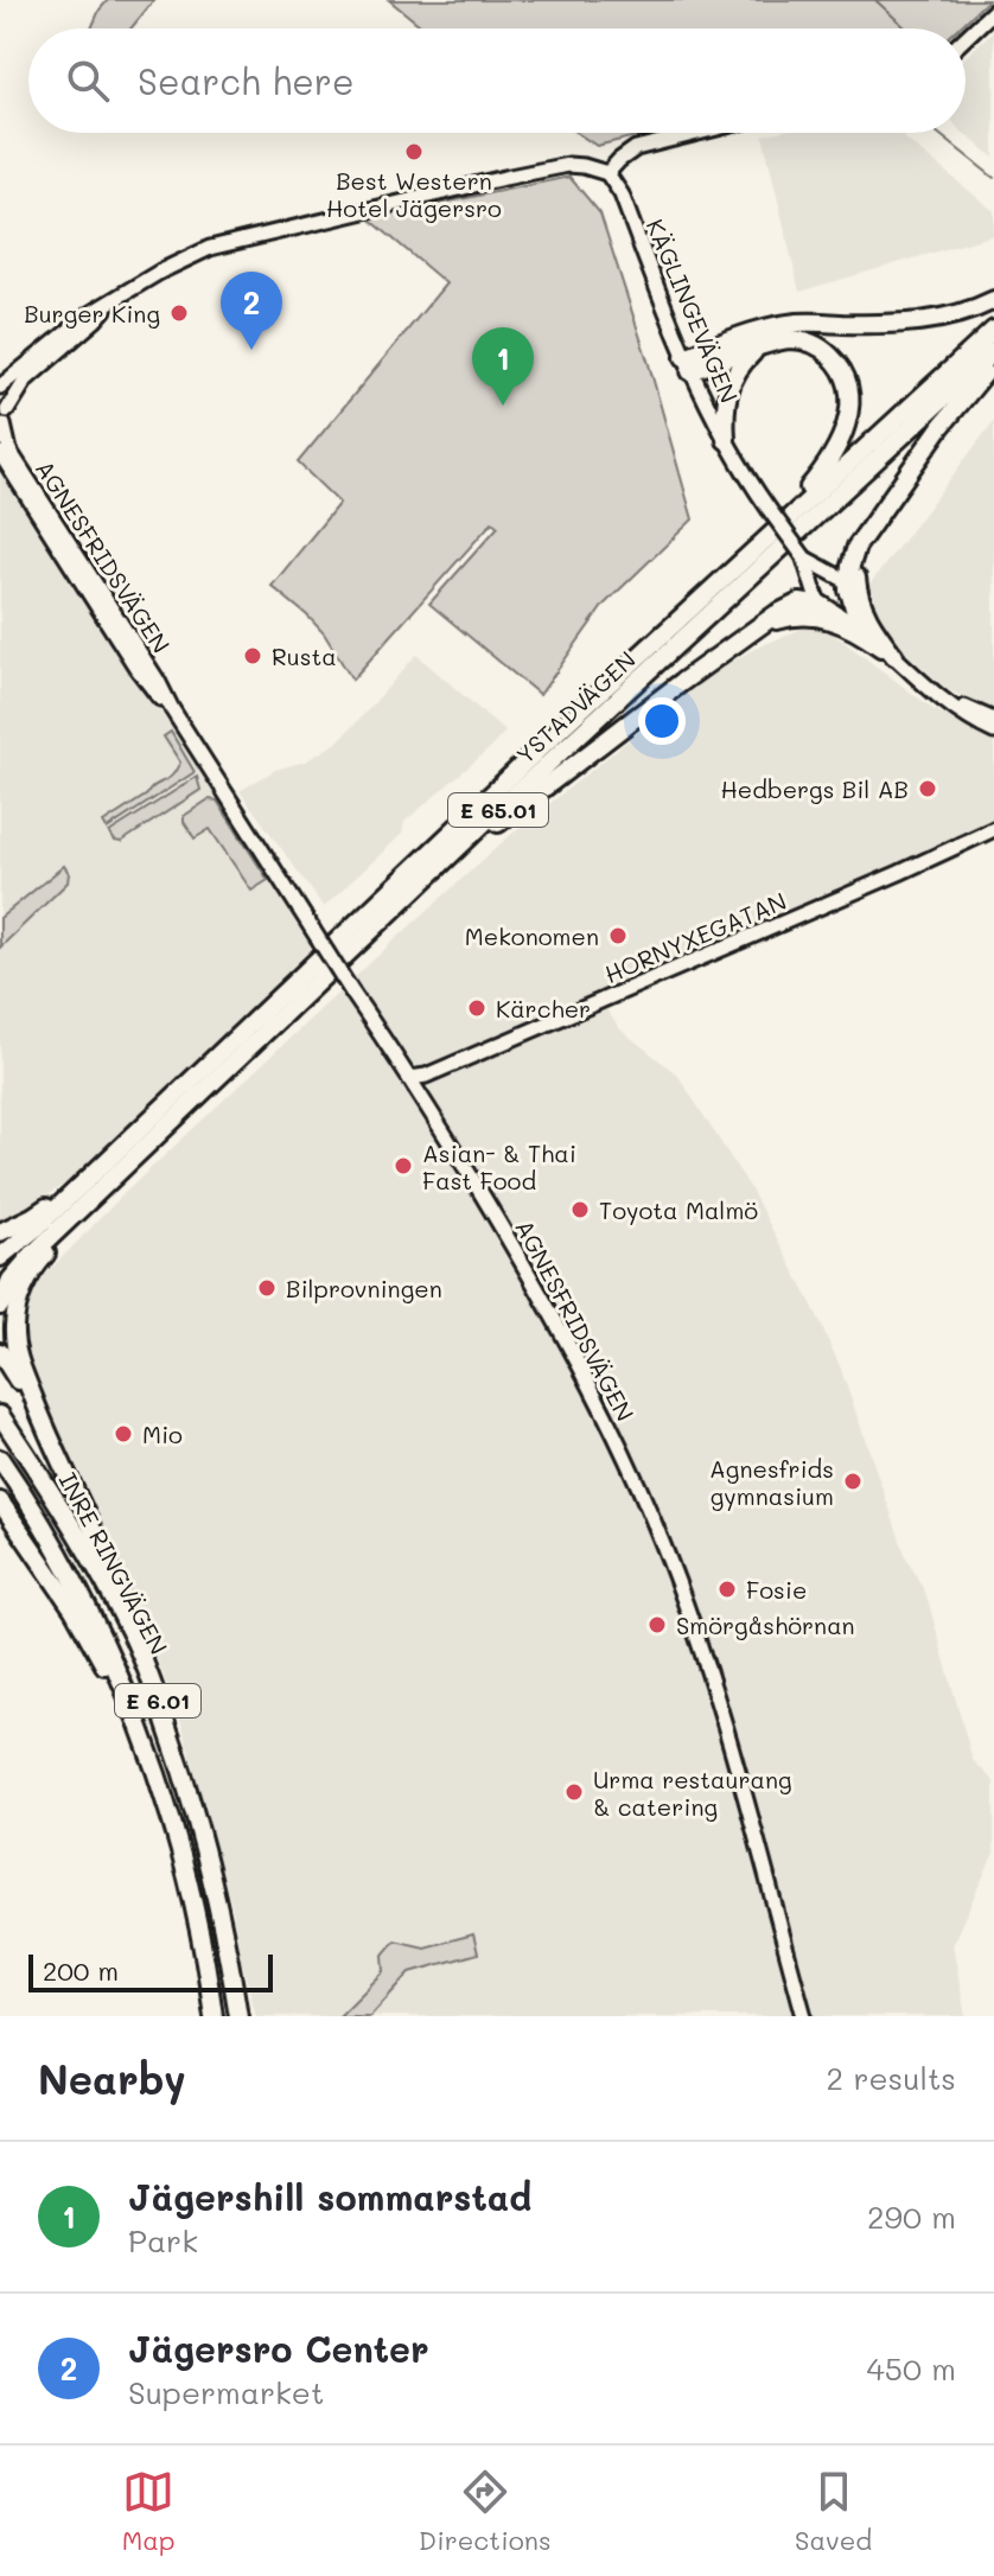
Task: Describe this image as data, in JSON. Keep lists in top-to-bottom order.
{
  "streets": {
    "highway": [
      "YSTADVÄGEN",
      "E 65.01",
      "INRE RINGVÄGEN",
      "E 6.01"
    ],
    "main road": ["KÄGLINGEVÄGEN", "AGNESFRIDSVÄGEN", "HORNYXEGATAN"]
  },
  "crossings": [
    ["AGNESFRIDSVÄGEN", "HORNYXEGATAN"]
  ],
  "places": [
    "Best Western Hotel Jägersro",
    "Burger King",
    "Rusta",
    "Hedbergs Bil AB",
    "Mekonomen",
    "Kärcher",
    "Asian- & Thai Fast Food",
    "Toyota Malmö",
    "Bilprovningen",
    "Mio",
    "Agnesfrids gymnasium",
    "Fosie",
    "Smörgåshörnan",
    "Urma restaurang & catering"
  ],
  "scale_bar": "200 m",
  "page": {
    "search": "Search here",
    "pins": ["2", "1"],
    "scale": "200 m",
    "heading": ["Nearby", "2 results"],
    "list": [
      {
        "mark": "1",
        "name": "Jägershill sommarstad",
        "note": "Park",
        "value": "290 m"
      },
      {
        "mark": "2",
        "name": "Jägersro Center",
        "note": "Supermarket",
        "value": "450 m"
      }
    ],
    "nav": ["Map", "Directions", "Saved"]
  }
}
